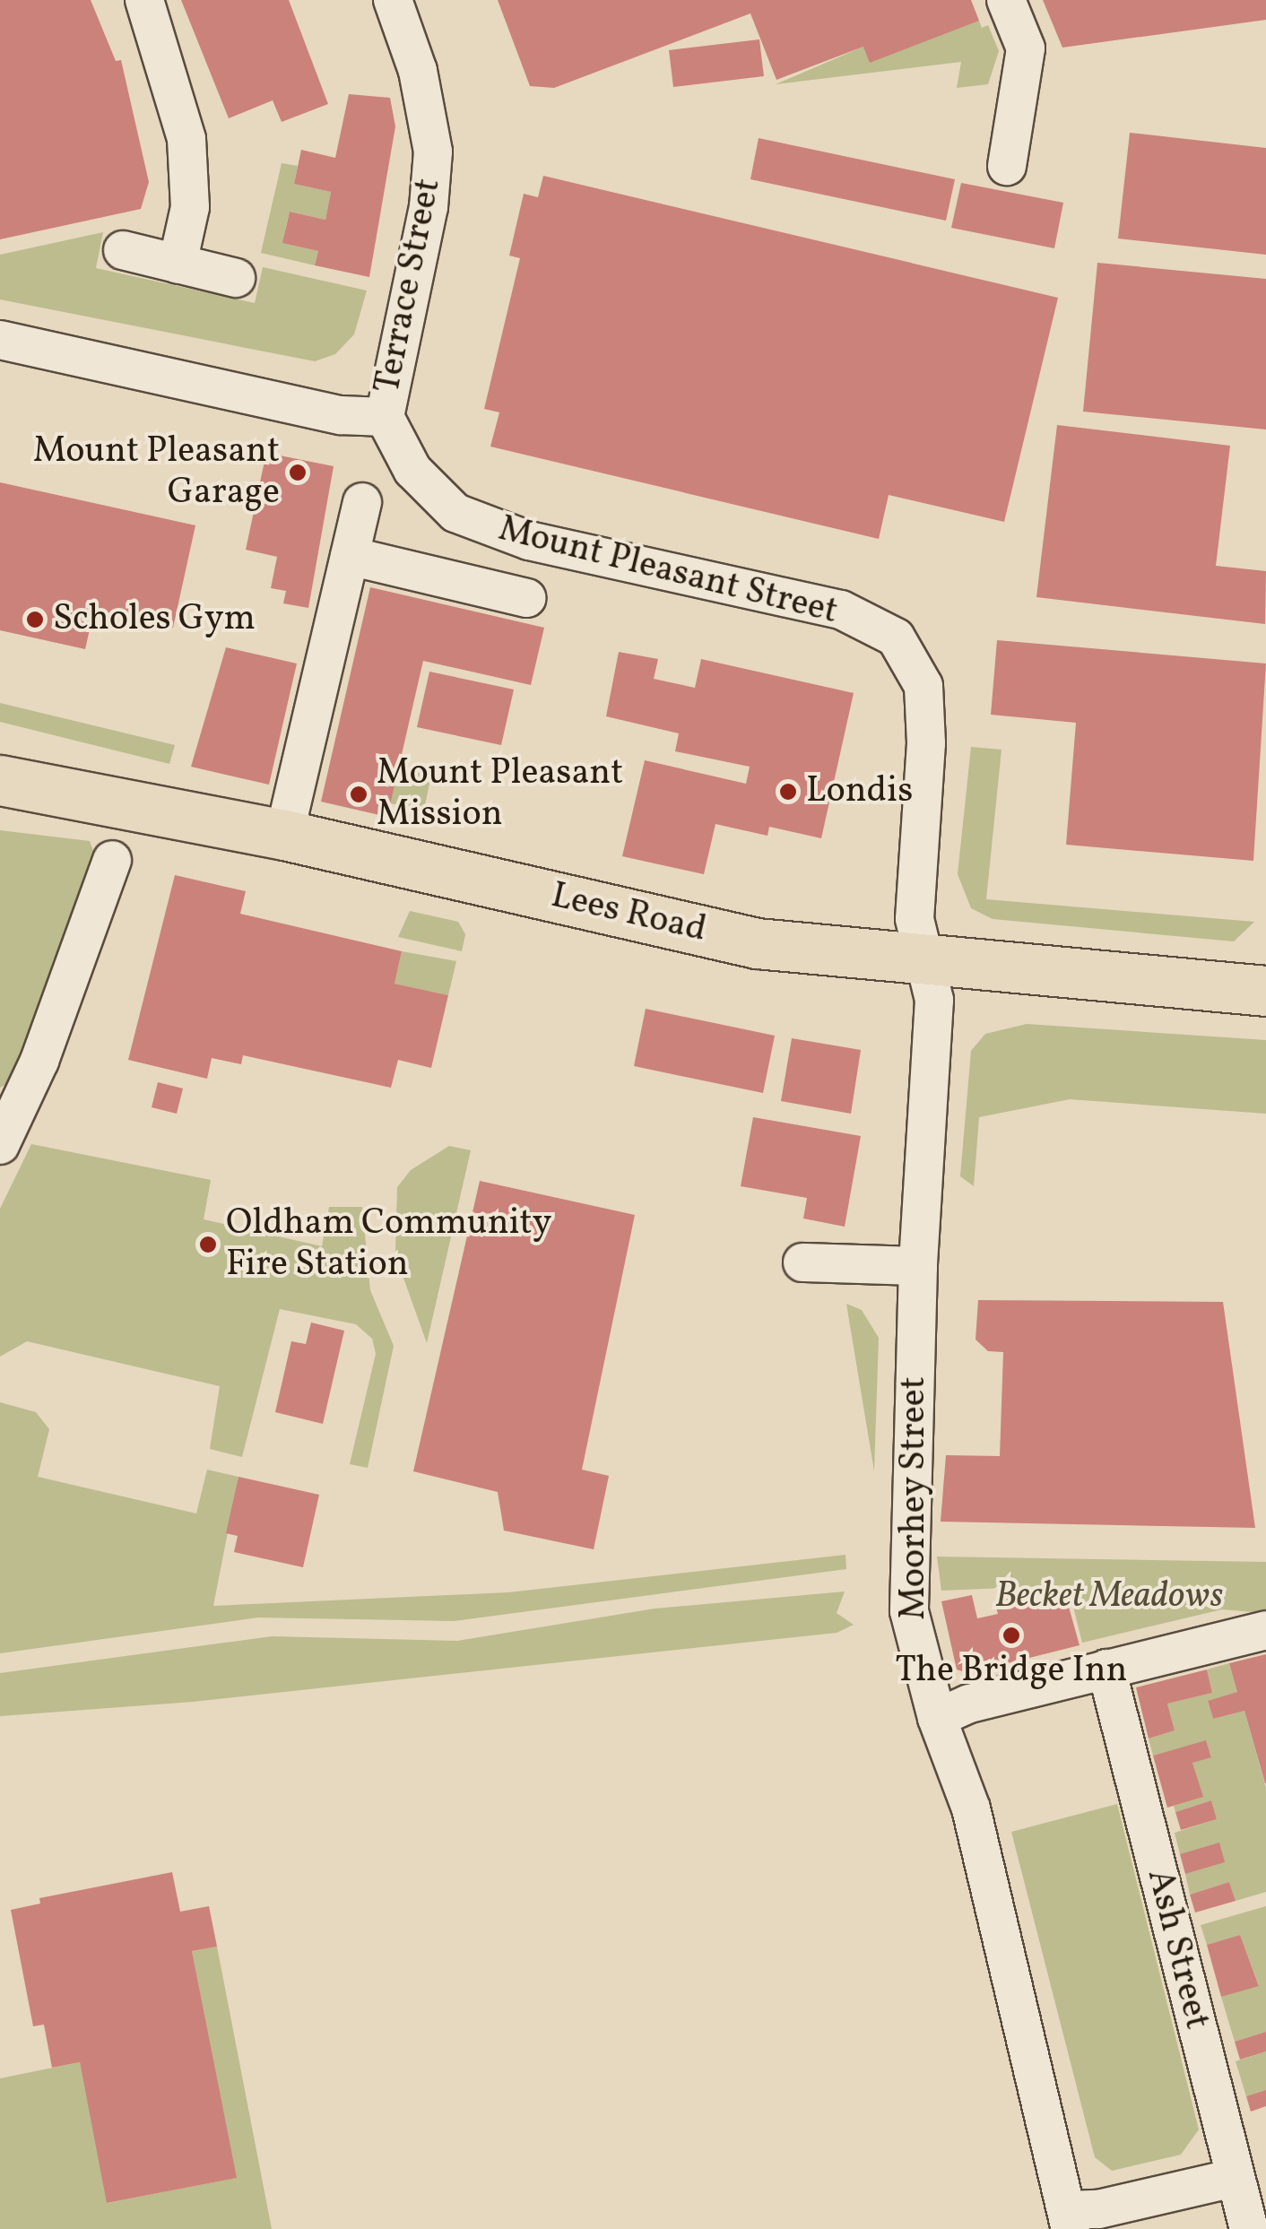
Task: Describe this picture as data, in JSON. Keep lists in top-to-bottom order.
{
  "streets": {
    "main road": ["Lees Road"],
    "street": [
      "Terrace Street",
      "Mount Pleasant Street",
      "Moorhey Street",
      "Ash Street"
    ]
  },
  "crossings": [
    ["Terrace Street", "Mount Pleasant Street"],
    ["Mount Pleasant Street", "Lees Road"],
    ["Mount Pleasant Street", "Moorhey Street"],
    ["Lees Road", "Moorhey Street"]
  ],
  "parks": ["Becket Meadows"],
  "places": [
    "Mount Pleasant Garage",
    "Scholes Gym",
    "Londis",
    "Mount Pleasant Mission",
    "Oldham Community Fire Station",
    "The Bridge Inn"
  ]
}
